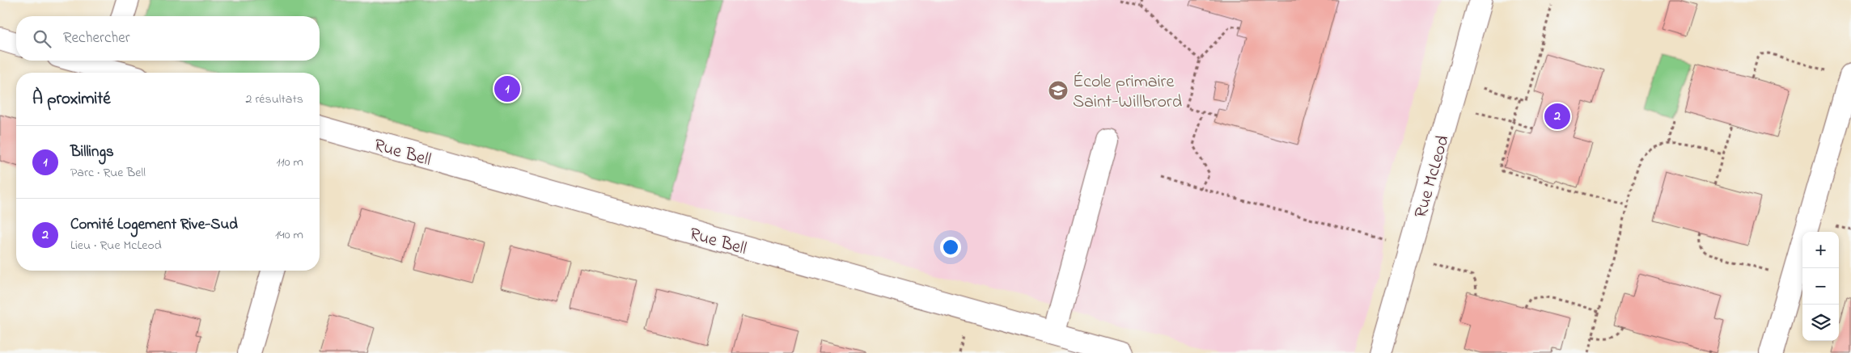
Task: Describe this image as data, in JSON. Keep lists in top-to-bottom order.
{
  "streets": {
    "street": ["Rue Bell", "Rue McLeod"]
  },
  "places": {
    "school or university": ["École primaire Saint-Willbrord"]
  },
  "page": {
    "search": "Rechercher",
    "heading": ["À proximité", "2 résultats"],
    "pins": ["1", "2"],
    "list": [
      {
        "mark": "1",
        "name": "Billings",
        "note": "Parc · Rue Bell",
        "value": "110 m"
      },
      {
        "mark": "2",
        "name": "Comité Logement Rive-Sud",
        "note": "Lieu · Rue McLeod",
        "value": "140 m"
      }
    ],
    "map_buttons": ["+", "−"]
  }
}
